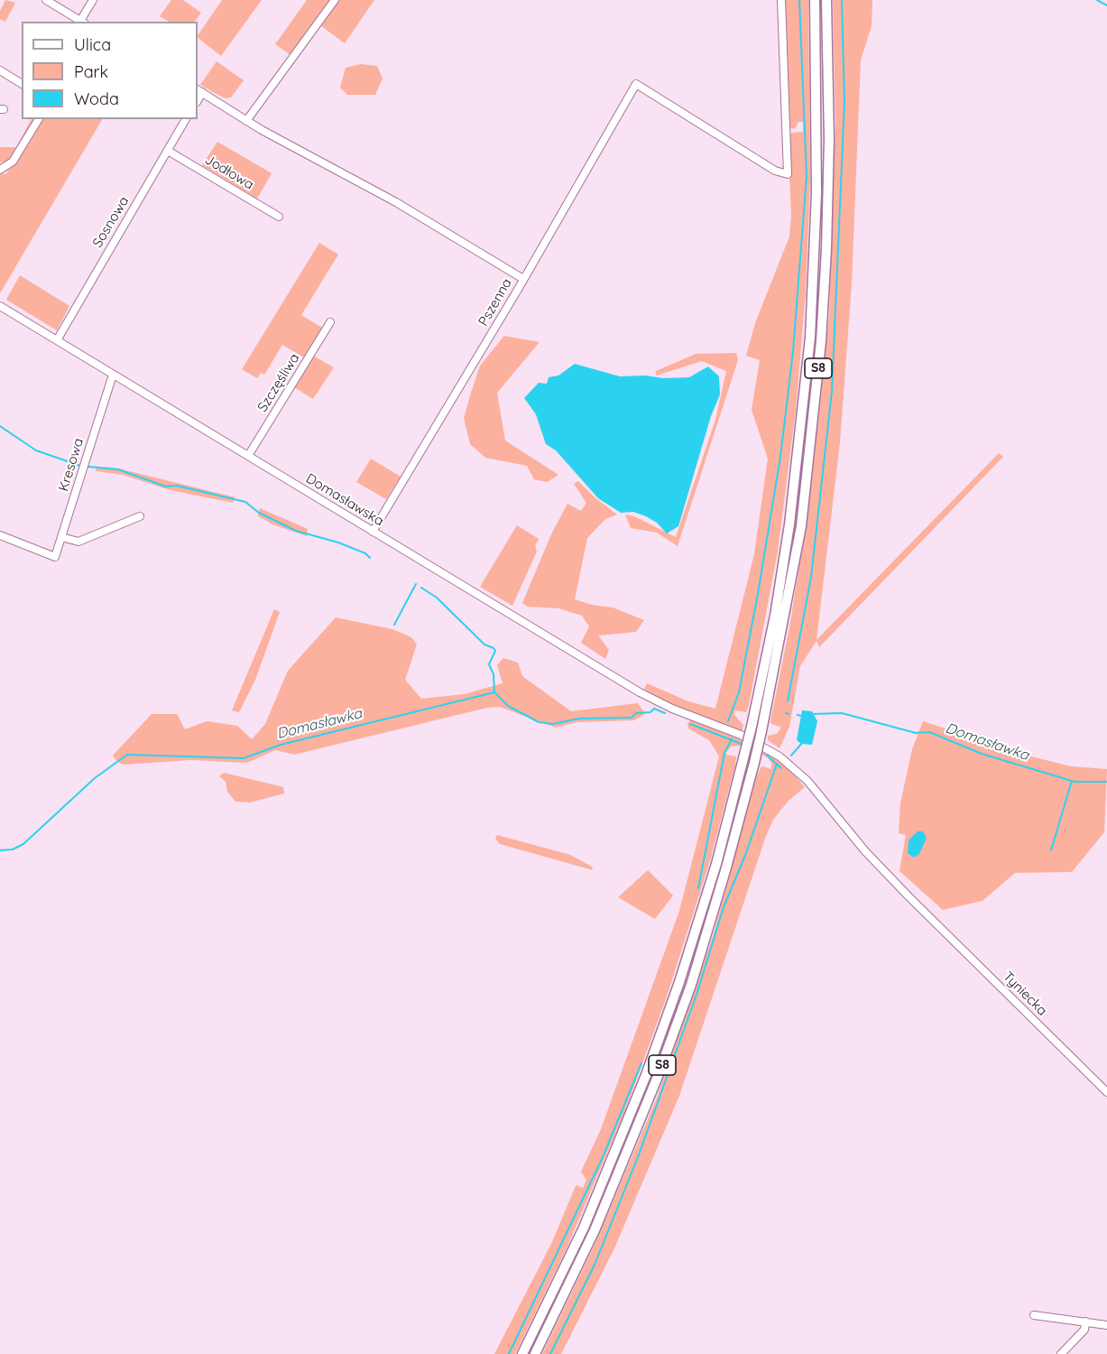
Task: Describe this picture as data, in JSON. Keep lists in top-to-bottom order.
{
  "streets": {
    "highway": ["S8"],
    "street": [
      "Jodłowa",
      "Sosnowa",
      "Pszenna",
      "Szczęśliwa",
      "Kresowa",
      "Domasławska",
      "Tyniecka"
    ]
  },
  "crossings": [
    ["Jodłowa", "Sosnowa"],
    ["Sosnowa", "Domasławska"],
    ["Pszenna", "Domasławska"],
    ["Szczęśliwa", "Domasławska"],
    ["Kresowa", "Domasławska"],
    ["Domasławska", "Tyniecka"]
  ],
  "water": ["Domasławka"],
  "legend": ["Ulica", "Park", "Woda"]
}
